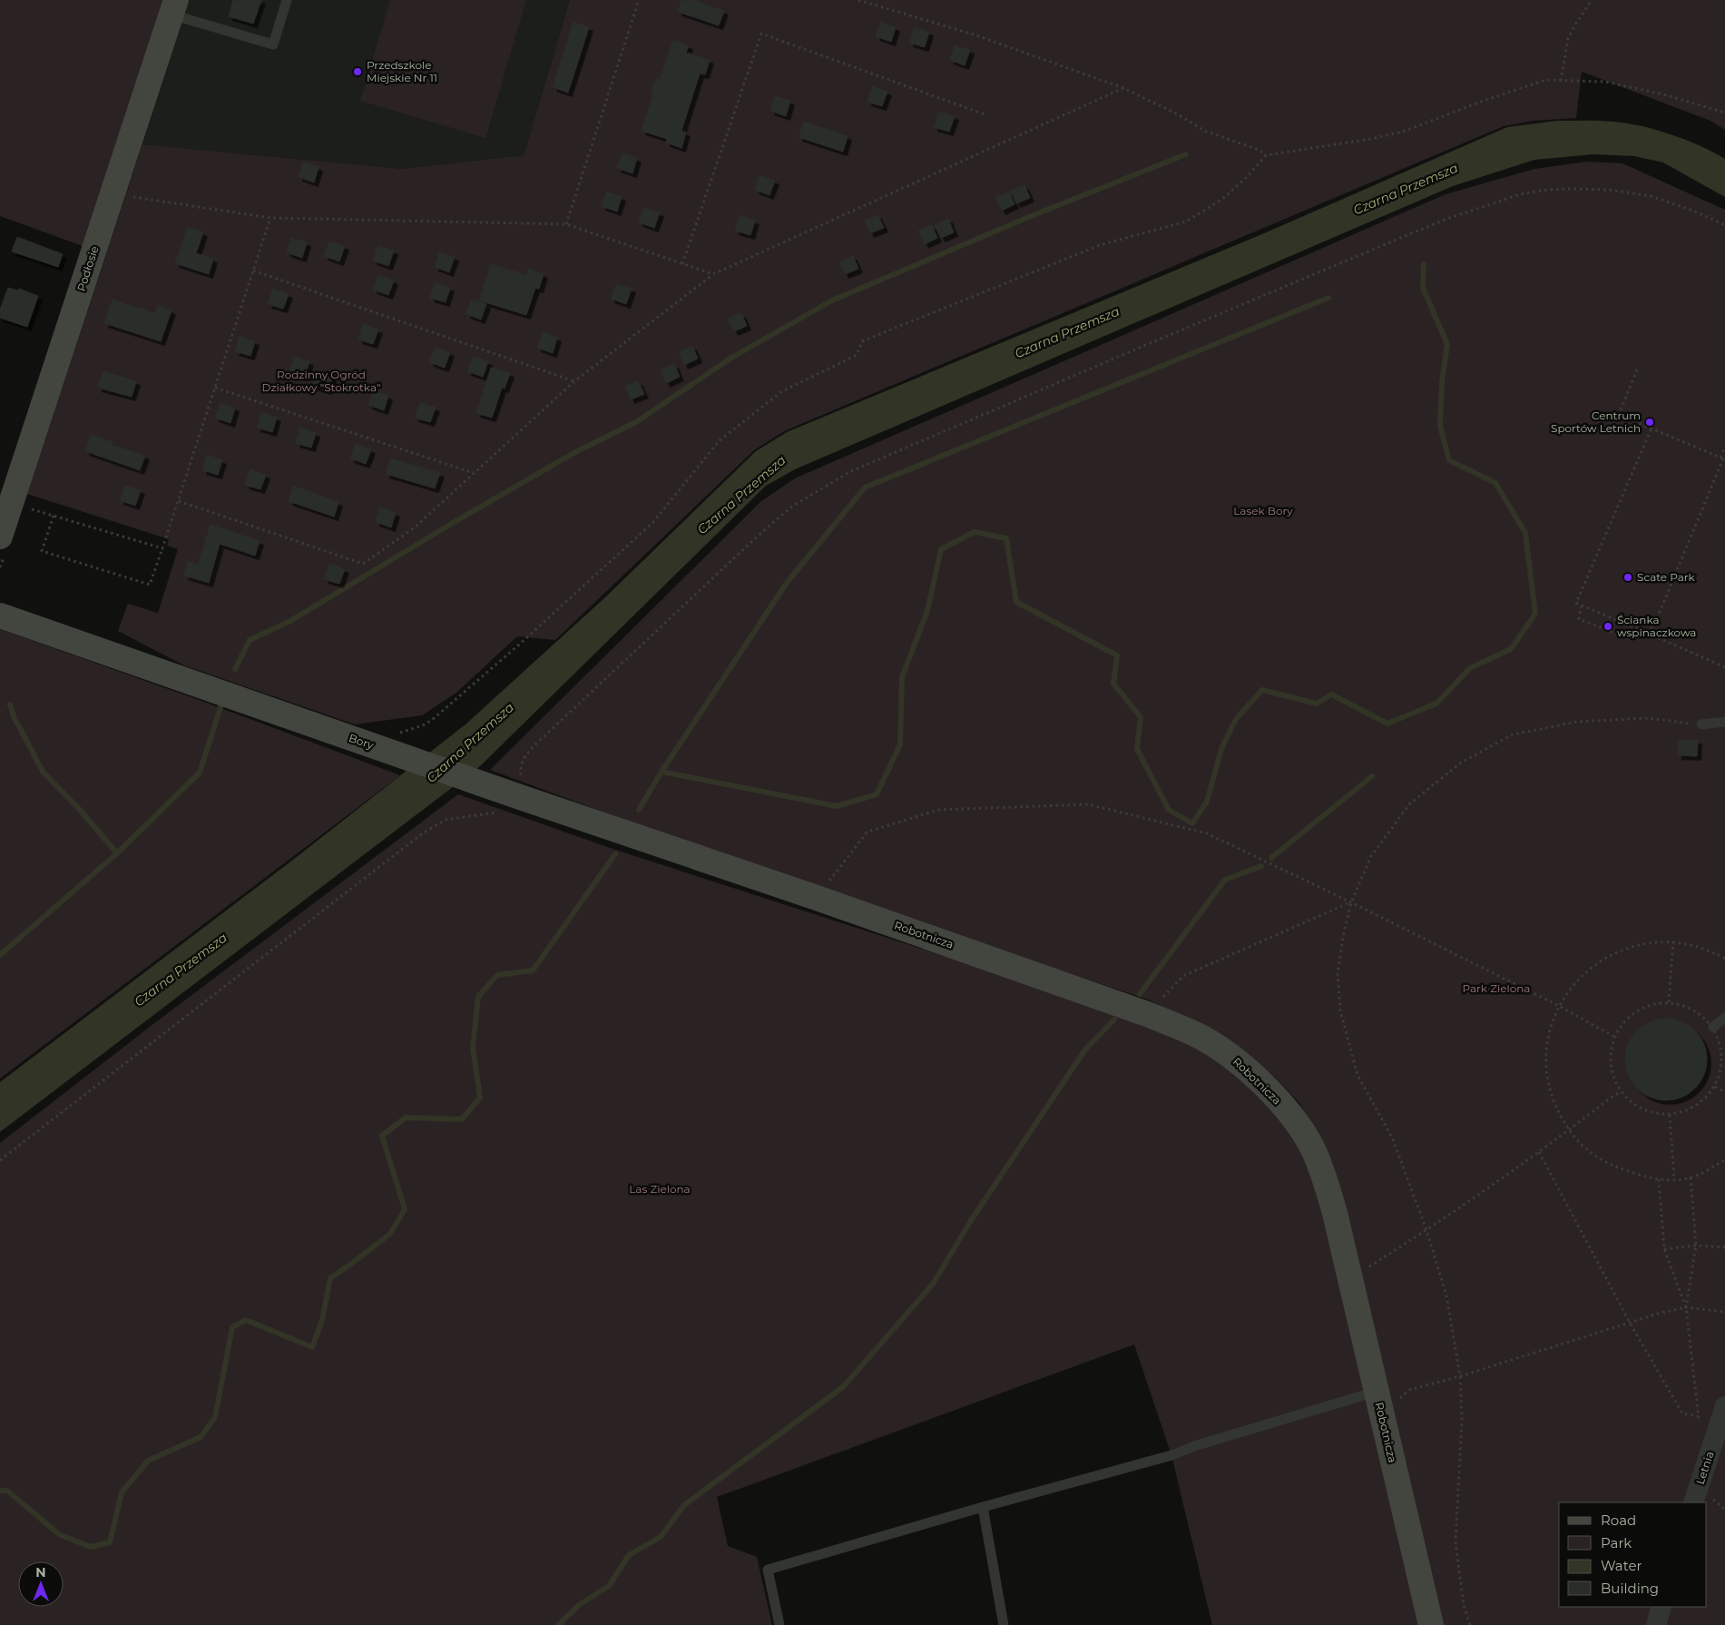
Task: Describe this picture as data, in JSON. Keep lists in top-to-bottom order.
{
  "streets": {
    "street": [
      "Podłosie",
      "Bory",
      "Robotnicza",
      "Letnia"
    ]
  },
  "crossings": [
    ["Bory", "Robotnicza"]
  ],
  "water": ["Czarna Przemsza"],
  "parks": [
    "Rodzinny Ogród Działkowy \"Stokrotka\"",
    "Lasek Bory",
    "Park Zielona",
    "Las Zielona"
  ],
  "places": [
    "Przedszkole Miejskie Nr 11",
    "Centrum Sportów Letnich",
    "Scate Park",
    "Ścianka wspinaczkowa"
  ],
  "legend": [
    "Road",
    "Park",
    "Water",
    "Building"
  ],
  "north": "top"
}
